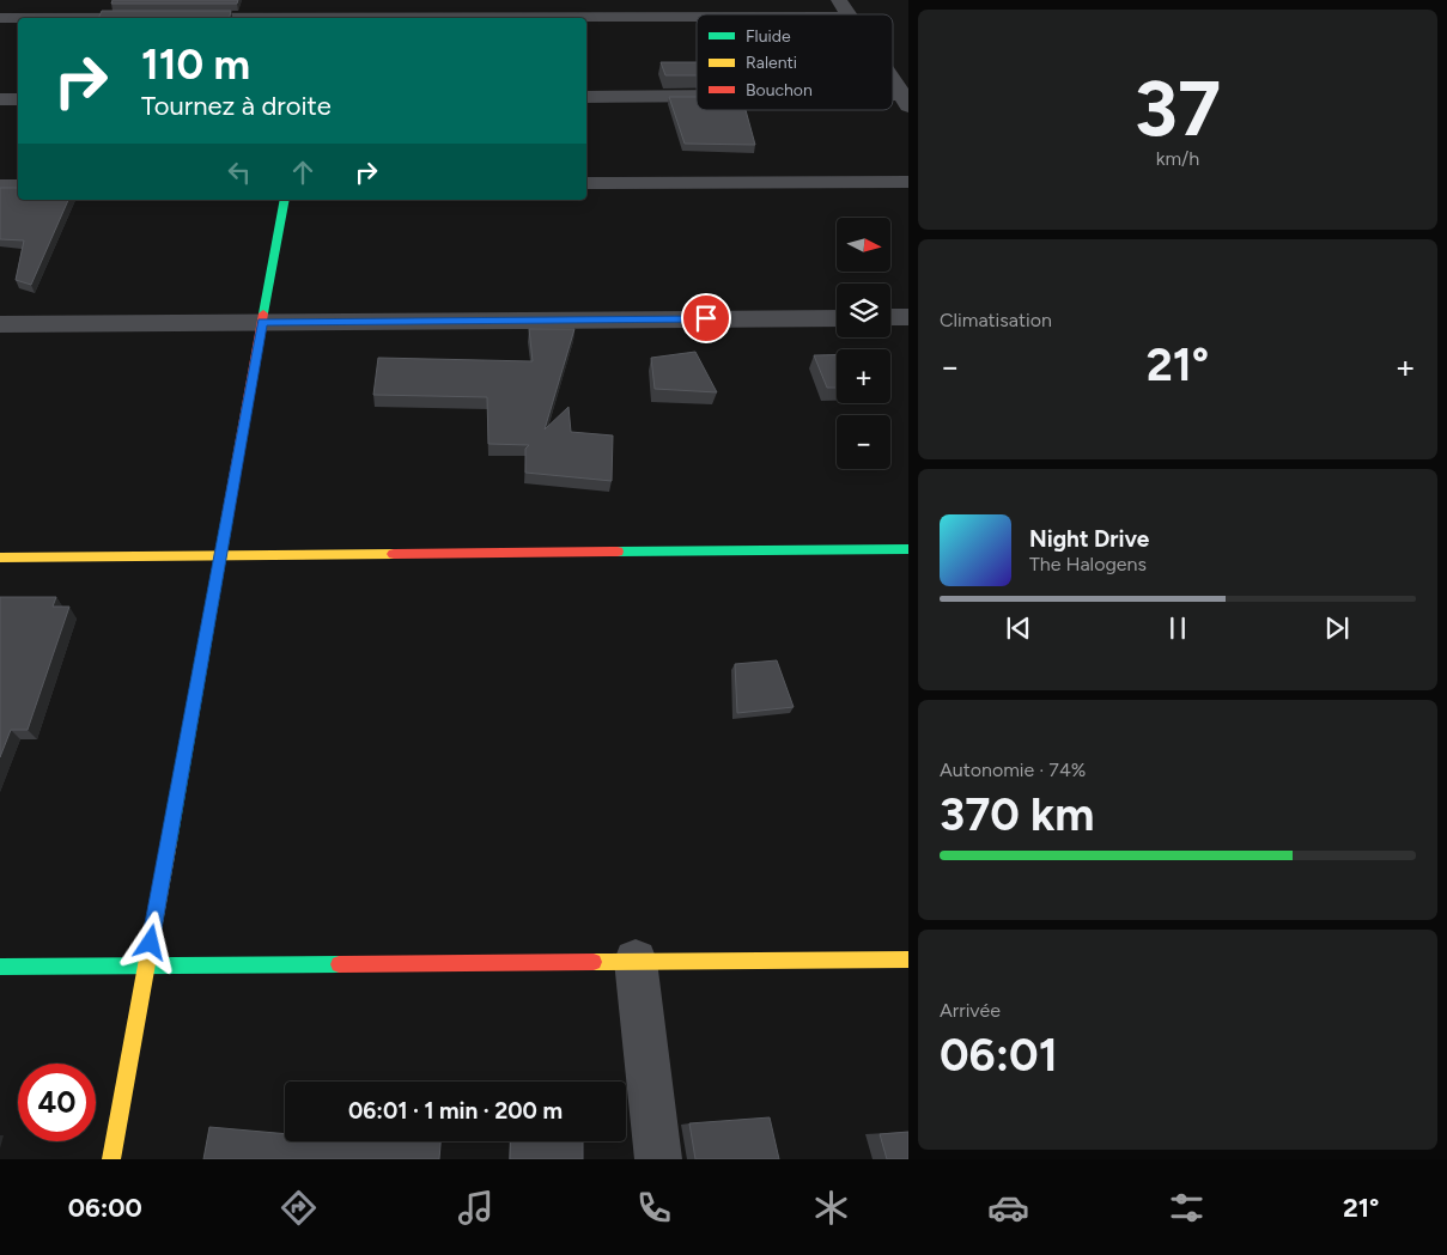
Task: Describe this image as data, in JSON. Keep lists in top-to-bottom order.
{
  "legend": ["Fluide", "Ralenti", "Bouchon"],
  "north": "right",
  "page": {
    "tile": [
      ["37", "km/h"],
      "Climatisation",
      ["Autonomie · 74%", "370 km"],
      ["Arrivée", "06:01"]
    ],
    "turn": ["110 m", "Tournez à droite"],
    "map_buttons": ["+", "−"],
    "heat": ["−", "21°", "+"],
    "song": ["Night Drive", "The Halogens"],
    "limit": "40",
    "trip": "06:01 · 1 min · 200 m",
    "tabs": ["06:00", "21°"]
  }
}
